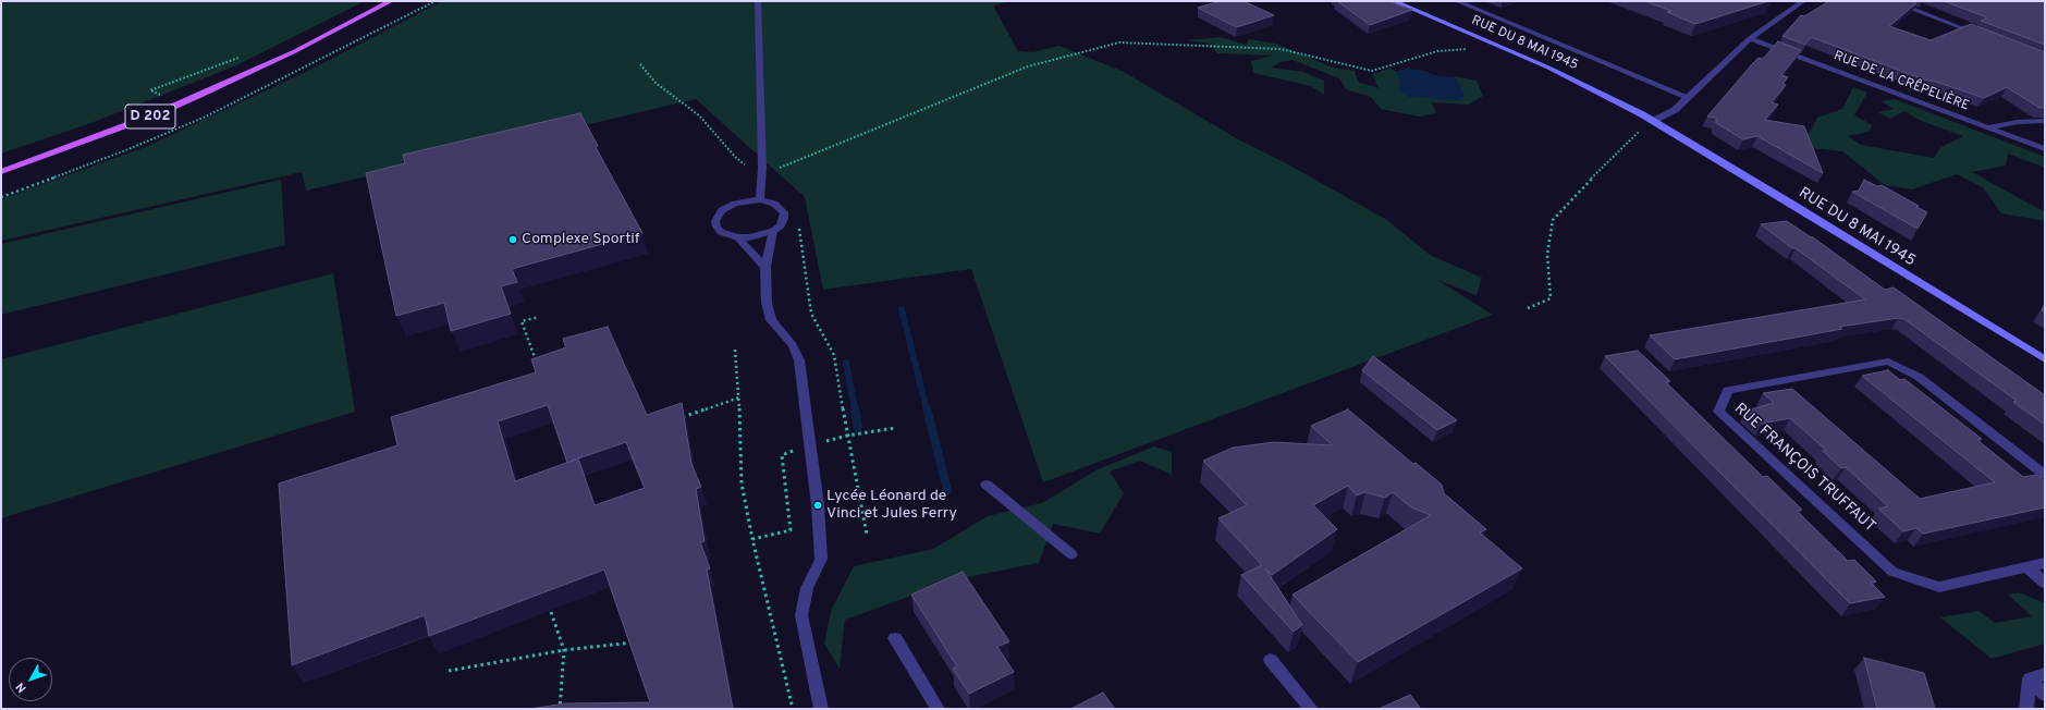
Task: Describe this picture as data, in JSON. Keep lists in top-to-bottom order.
{
  "streets": {
    "main road": ["RUE DU 8 MAI 1945", "D 202"],
    "street": ["RUE DE LA CRÊPELIÈRE", "RUE FRANÇOIS TRUFFAUT"]
  },
  "places": ["Complexe Sportif", "Lycée Léonard de Vinci et Jules Ferry"],
  "north": "bottom left"
}
